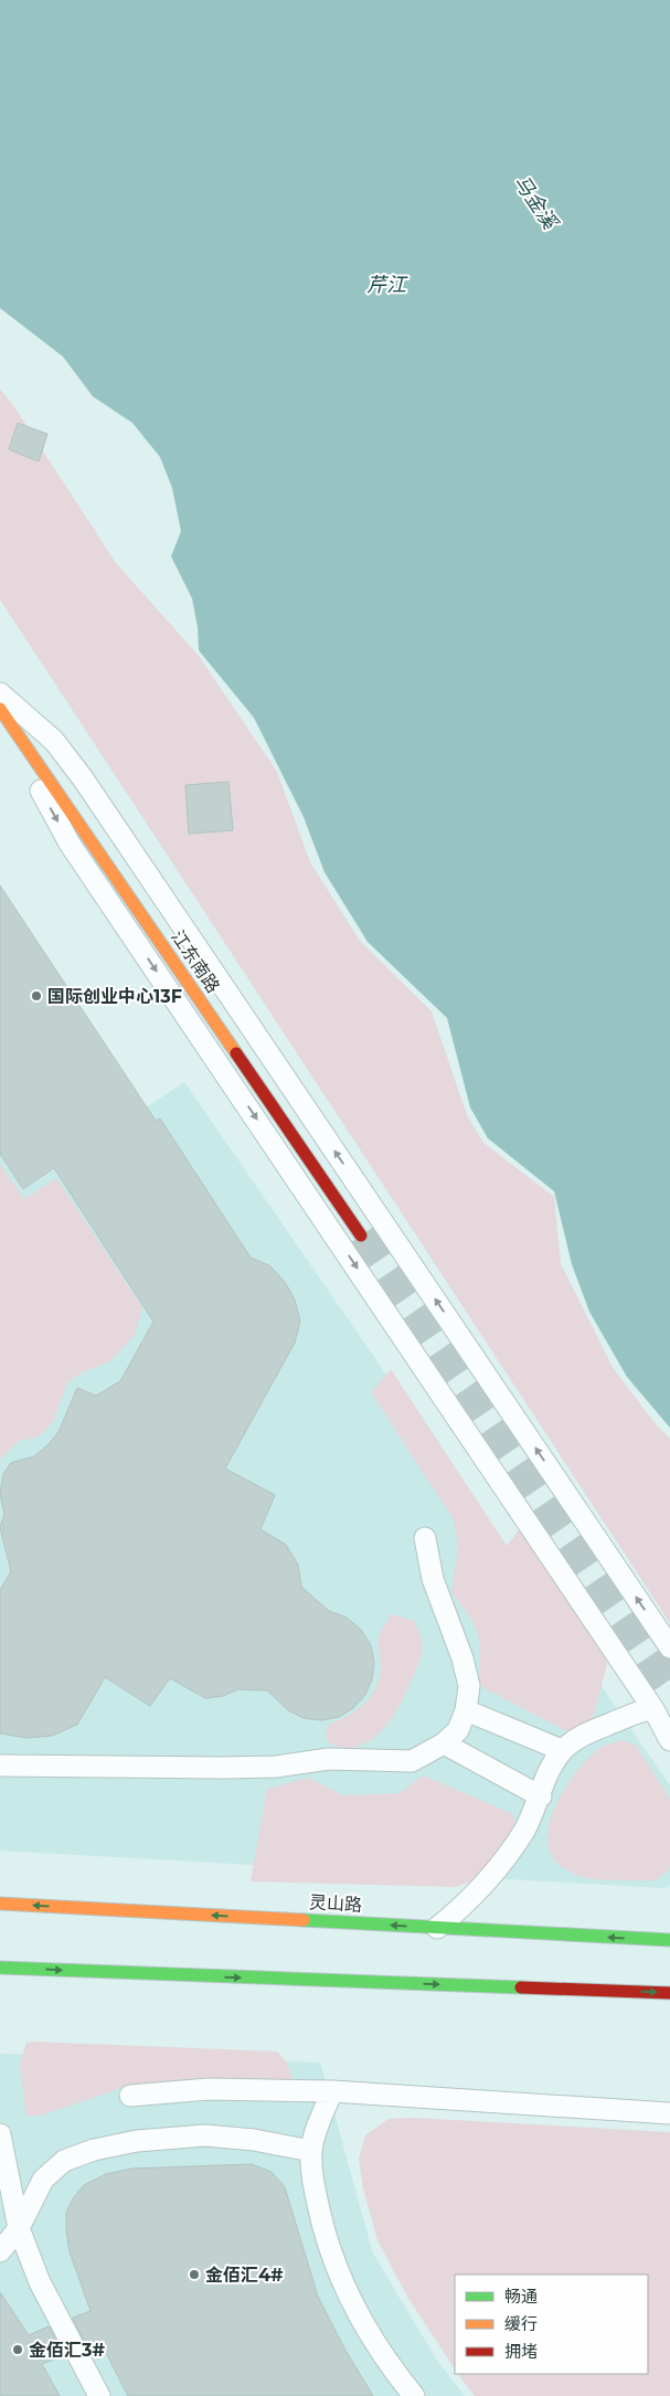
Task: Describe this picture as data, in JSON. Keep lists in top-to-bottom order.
{
  "streets": {
    "main road": ["江东南路", "灵山路"]
  },
  "water": ["马金溪", "芹江"],
  "places": ["国际创业中心13F", "金佰汇4#", "金佰汇3#"],
  "legend": ["畅通", "缓行", "拥堵"]
}
